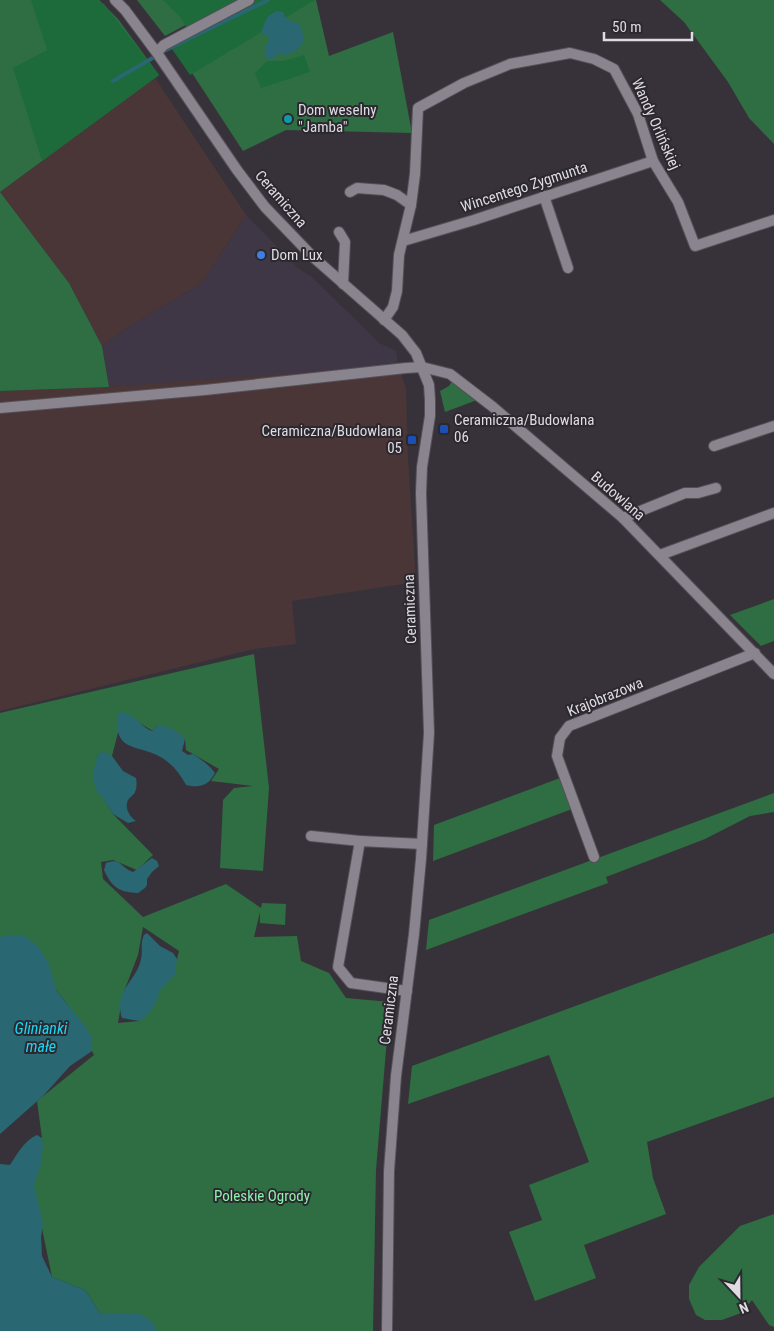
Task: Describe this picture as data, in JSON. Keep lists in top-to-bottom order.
{
  "streets": {
    "street": [
      "Wandy Orlińskiej",
      "Wincentego Zygmunta",
      "Ceramiczna",
      "Budowlana",
      "Krajobrazowa"
    ]
  },
  "crossings": [
    ["Wandy Orlińskiej", "Wincentego Zygmunta"],
    ["Ceramiczna", "Budowlana"],
    ["Budowlana", "Krajobrazowa"]
  ],
  "water": ["Glinianki małe"],
  "parks": ["Poleskie Ogrody"],
  "places": {
    "other": ["Dom weselny \"Jamba\"", "Dom Lux"],
    "transit": ["Ceramiczna/Budowlana 06", "Ceramiczna/Budowlana 05"]
  },
  "scale_bar": "50 m",
  "north": "bottom"
}
